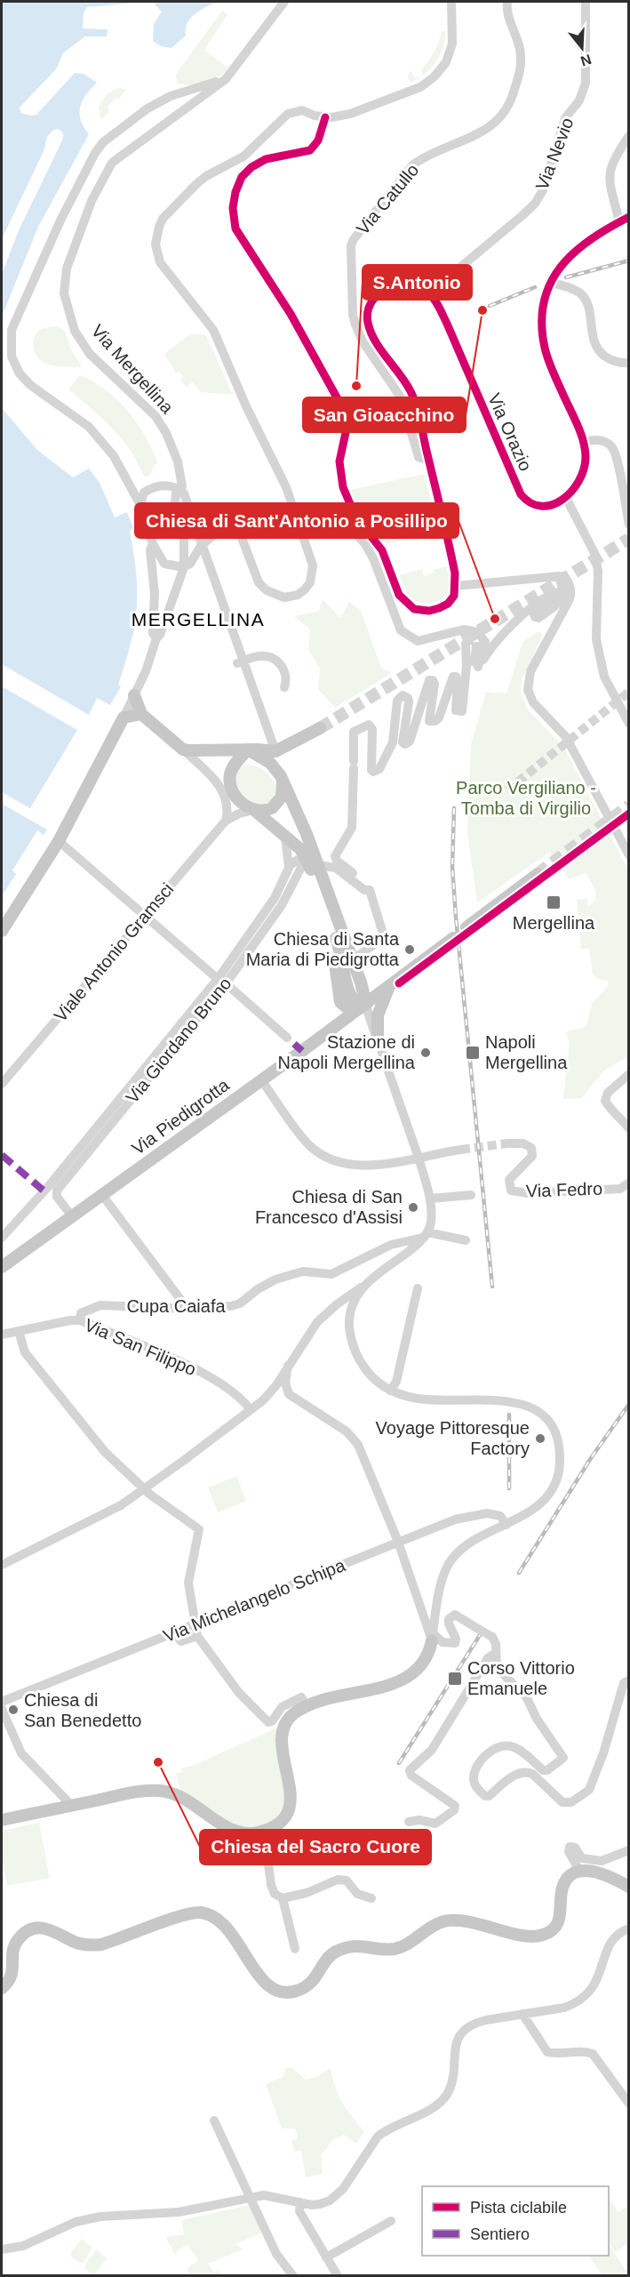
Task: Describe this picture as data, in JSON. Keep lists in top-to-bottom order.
{
  "streets": {
    "main road": ["Via Piedigrotta"],
    "street": [
      "Via Nevio",
      "Via Catullo",
      "Via Mergellina",
      "Via Orazio",
      "Viale Antonio Gramsci",
      "Via Giordano Bruno",
      "Via Fedro",
      "Cupa Caiafa",
      "Via San Filippo",
      "Via Michelangelo Schipa"
    ]
  },
  "crossings": [
    ["Via Nevio", "Via Orazio"],
    ["Via Giordano Bruno", "Via Piedigrotta"],
    ["Cupa Caiafa", "Via San Filippo"]
  ],
  "districts": ["MERGELLINA"],
  "parks": ["Parco Vergiliano - Tomba di Virgilio"],
  "places": {
    "other": [
      "San Gioacchino",
      "S.Antonio",
      "Chiesa di Sant'Antonio a Posillipo",
      "Chiesa di Santa Maria di Piedigrotta",
      "Stazione di Napoli Mergellina",
      "Chiesa di San Francesco d'Assisi",
      "Voyage Pittoresque Factory",
      "Chiesa di San Benedetto",
      "Chiesa del Sacro Cuore"
    ],
    "transit": ["Mergellina", "Napoli Mergellina", "Corso Vittorio Emanuele"]
  },
  "legend": ["Pista ciclabile", "Sentiero"],
  "north": "bottom"
}
